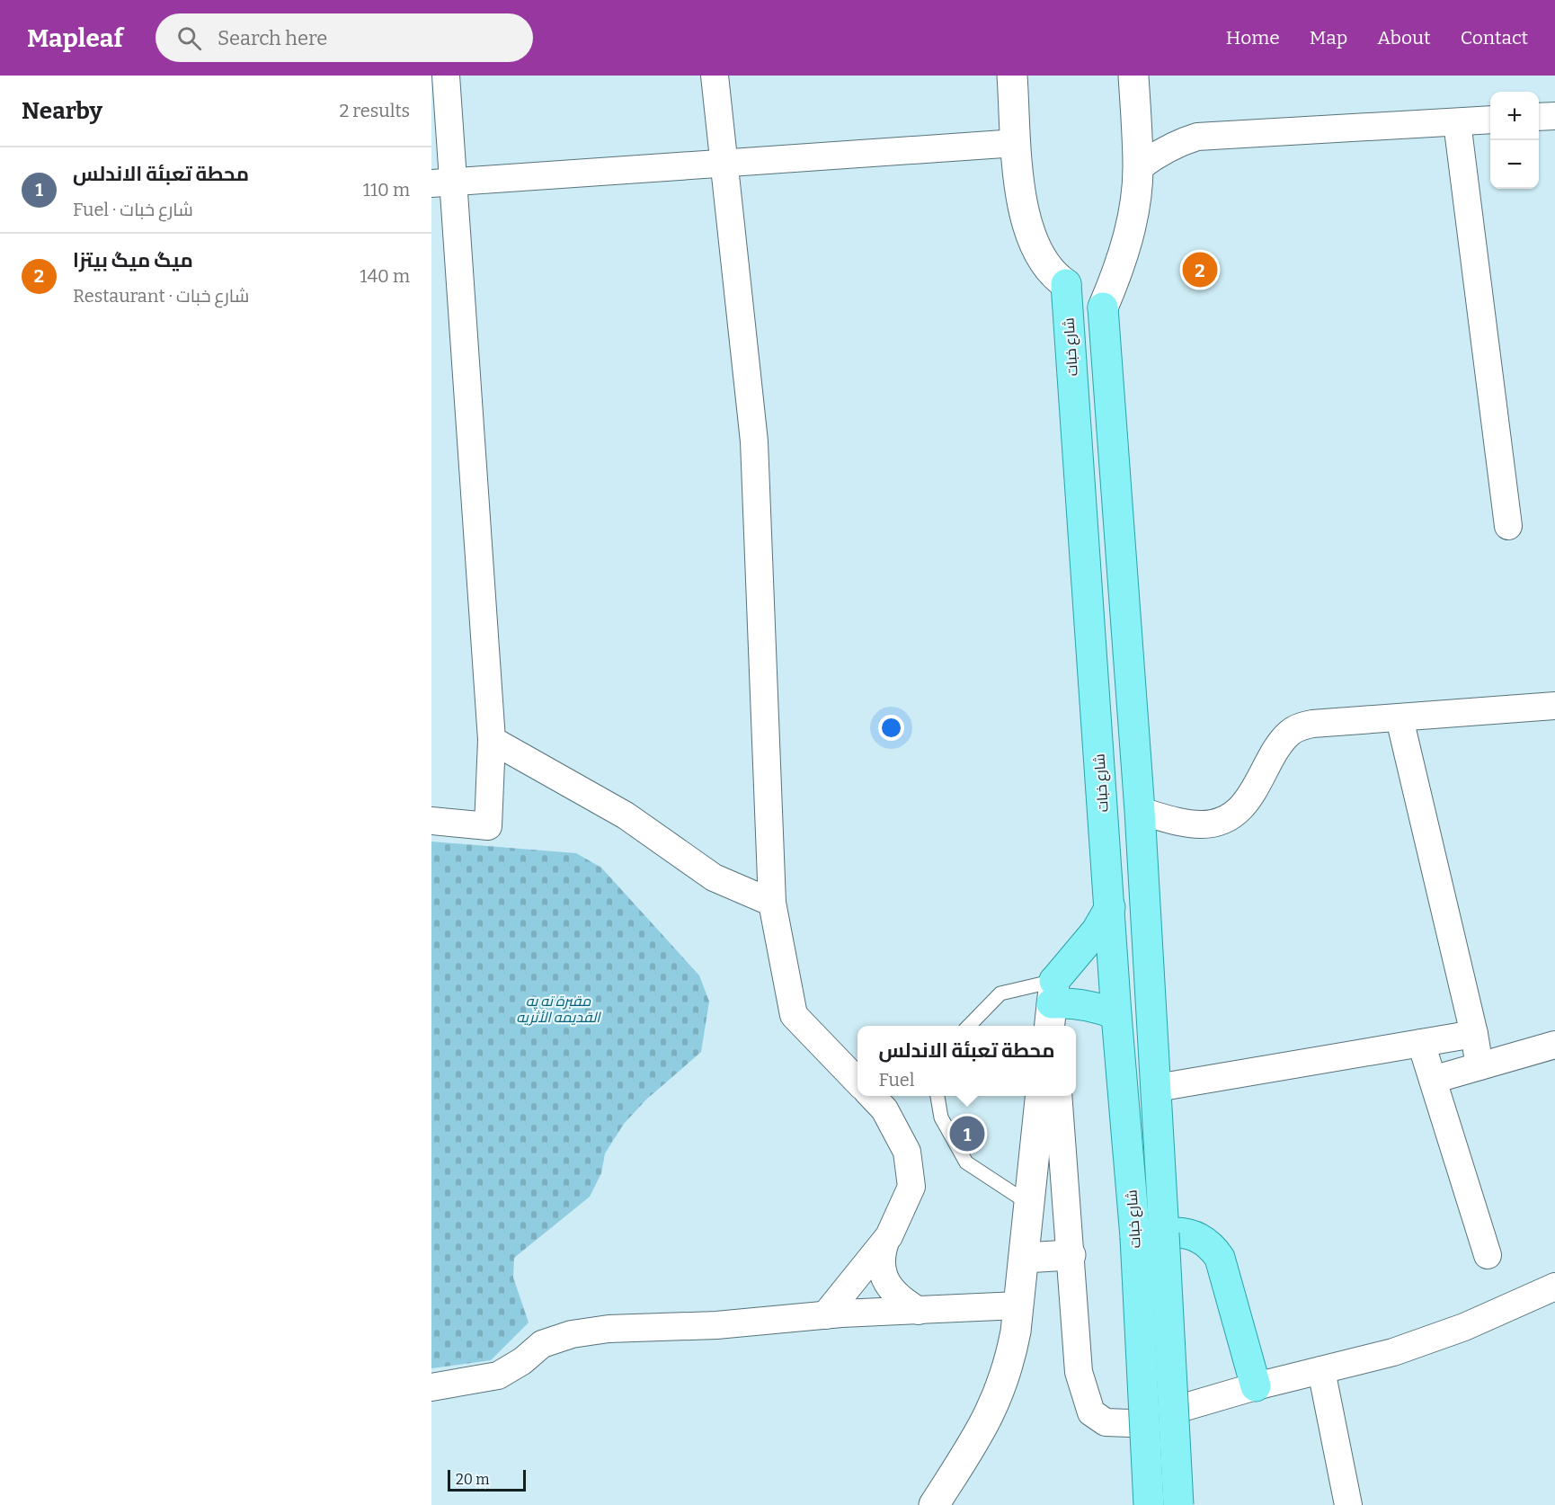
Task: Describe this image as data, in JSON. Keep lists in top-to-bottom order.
{
  "streets": {
    "main road": ["شارع خبات"]
  },
  "parks": ["مقبرة ته په القديمه الأثريه"],
  "scale_bar": "20 m",
  "page": {
    "header": "Mapleaf",
    "search": "Search here",
    "nav": [
      "Home",
      "Map",
      "About",
      "Contact"
    ],
    "heading": ["Nearby", "2 results"],
    "map_buttons": ["+", "−"],
    "list": [
      {
        "mark": "1",
        "name": "محطة تعبئة الاندلس",
        "note": "Fuel · شارع خبات",
        "value": "110 m"
      },
      {
        "mark": "2",
        "name": "ميگ ميگ بيتزا",
        "note": "Restaurant · شارع خبات",
        "value": "140 m"
      }
    ],
    "pins": ["2", "1"],
    "popup": ["محطة تعبئة الاندلس", "Fuel"],
    "scale": "20 m"
  }
}
